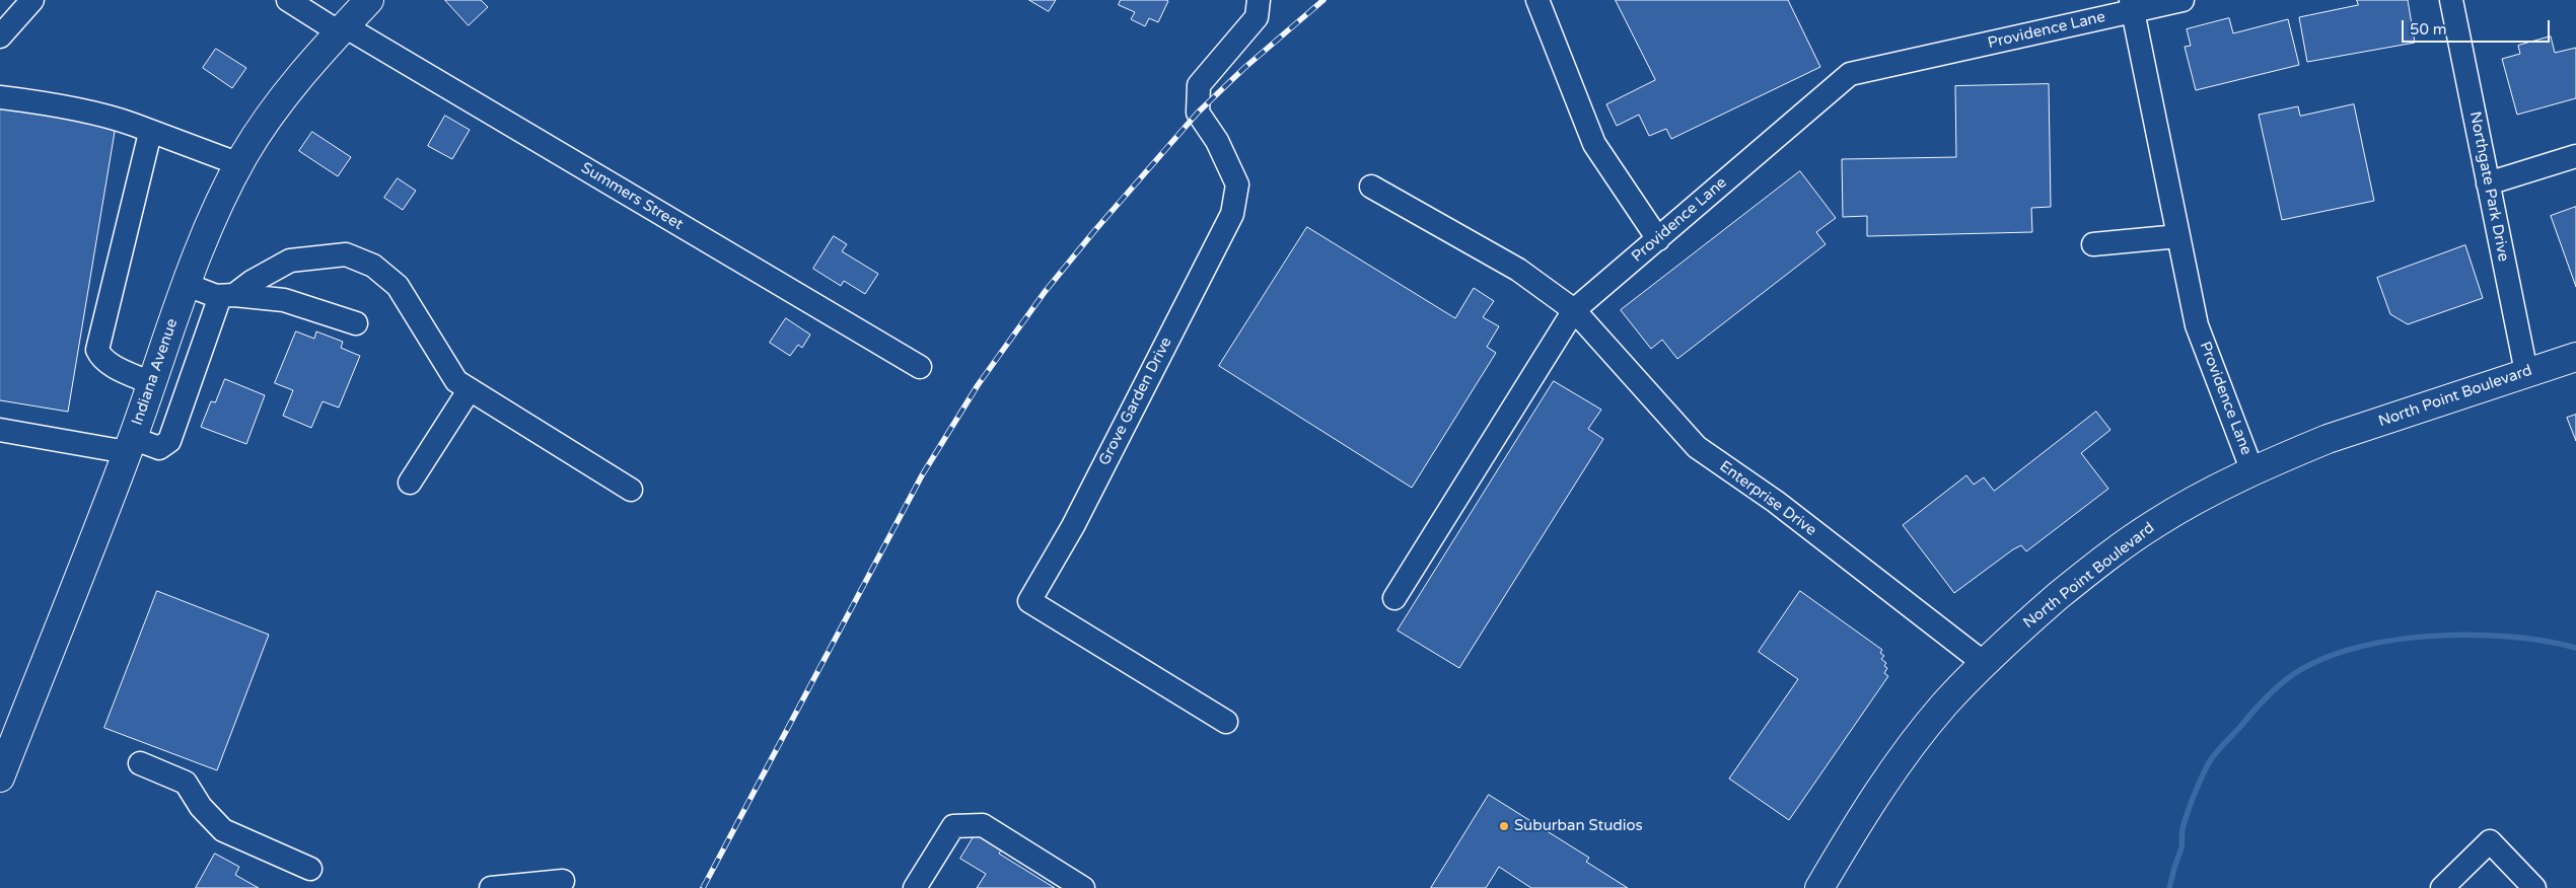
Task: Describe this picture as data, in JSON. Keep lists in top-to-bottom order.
{
  "streets": {
    "main road": ["Indiana Avenue", "North Point Boulevard"],
    "street": [
      "Providence Lane",
      "Northgate Park Drive",
      "Summers Street",
      "Grove Garden Drive",
      "Enterprise Drive"
    ]
  },
  "crossings": [
    ["Providence Lane", "North Point Boulevard"],
    ["Providence Lane", "Enterprise Drive"],
    ["Northgate Park Drive", "North Point Boulevard"],
    ["Summers Street", "Indiana Avenue"],
    ["North Point Boulevard", "Enterprise Drive"]
  ],
  "places": ["Suburban Studios"],
  "scale_bar": "50 m"
}
